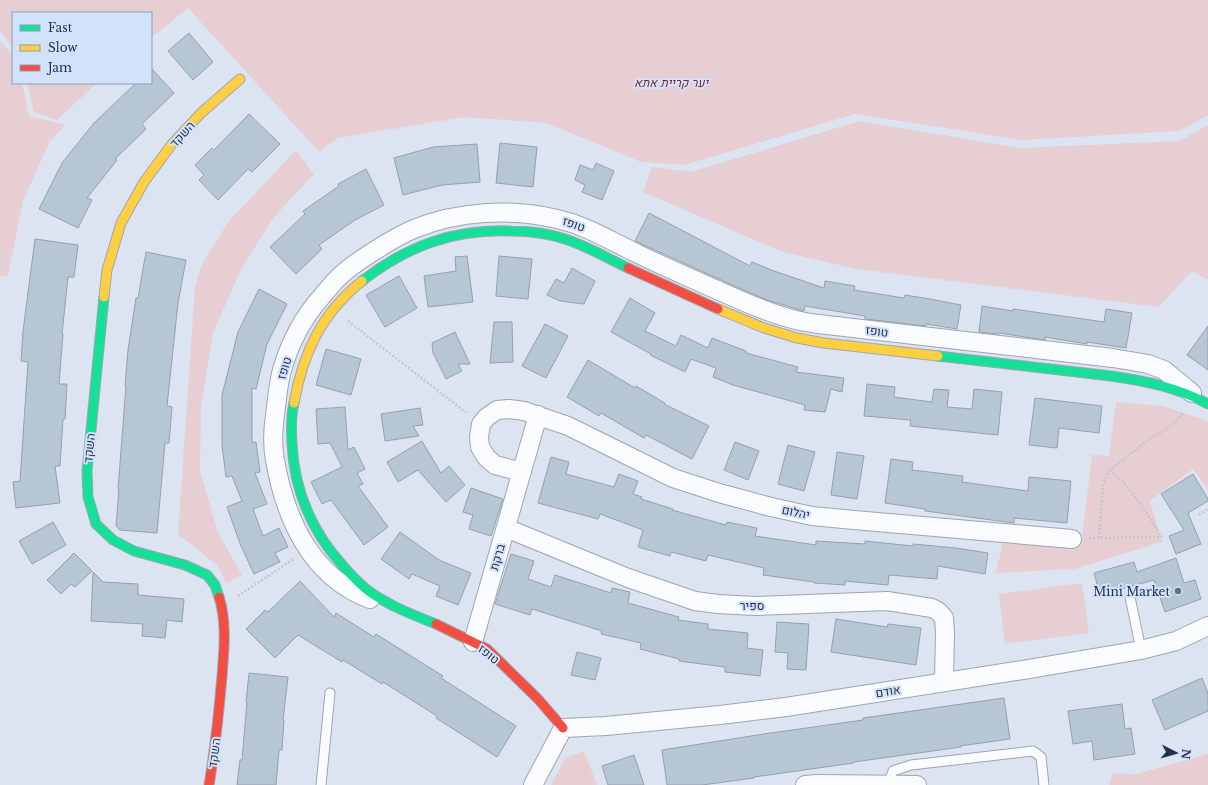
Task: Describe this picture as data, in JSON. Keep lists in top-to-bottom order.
{
  "streets": {
    "street": [
      "השקד",
      "טופז",
      "יהלום",
      "ברקת",
      "ספיר",
      "אודם"
    ]
  },
  "crossings": [
    ["טופז", "ברקת"],
    ["טופז", "אודם"],
    ["יהלום", "ברקת"],
    ["ברקת", "ספיר"],
    ["ספיר", "אודם"]
  ],
  "parks": ["יער קריית אתא"],
  "places": ["Mini Market"],
  "legend": ["Fast", "Slow", "Jam"],
  "north": "right"
}
